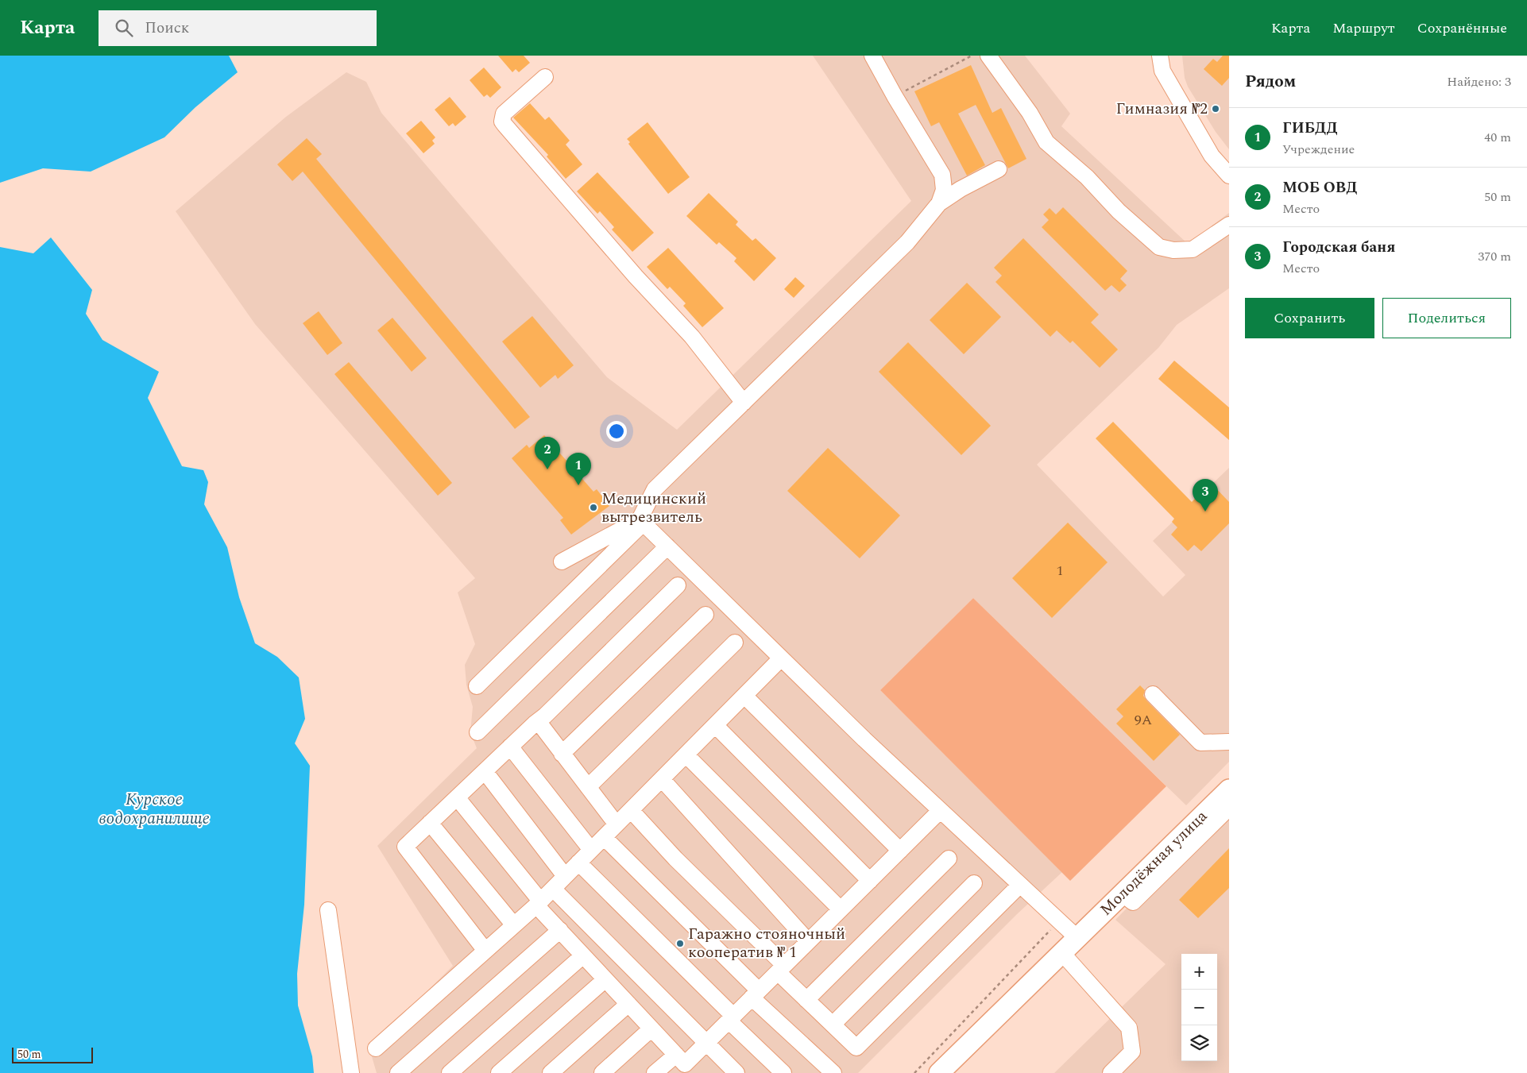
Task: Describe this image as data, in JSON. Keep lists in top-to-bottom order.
{
  "streets": {
    "main road": ["Молодёжная улица"]
  },
  "water": ["Курское водохранилище"],
  "places": ["Гимназия №2", "Медицинский вытрезвитель", "Гаражно стояночный кооператив № 1"],
  "house_numbers": ["1", "9А"],
  "scale_bar": "50 m",
  "page": {
    "header": "Карта",
    "search": "Поиск",
    "nav": ["Карта", "Маршрут", "Сохранённые"],
    "heading": ["Рядом", "Найдено: 3"],
    "list": [
      {
        "mark": "1",
        "name": "ГИБДД",
        "note": "Учреждение",
        "value": "40 m"
      },
      {
        "mark": "2",
        "name": "МОБ ОВД",
        "note": "Место",
        "value": "50 m"
      },
      {
        "mark": "3",
        "name": "Городская баня",
        "note": "Место",
        "value": "370 m"
      }
    ],
    "buttons": ["Сохранить", "Поделиться"],
    "pins": ["2", "1", "3"],
    "map_buttons": ["+", "−"],
    "scale": "50 m"
  }
}
